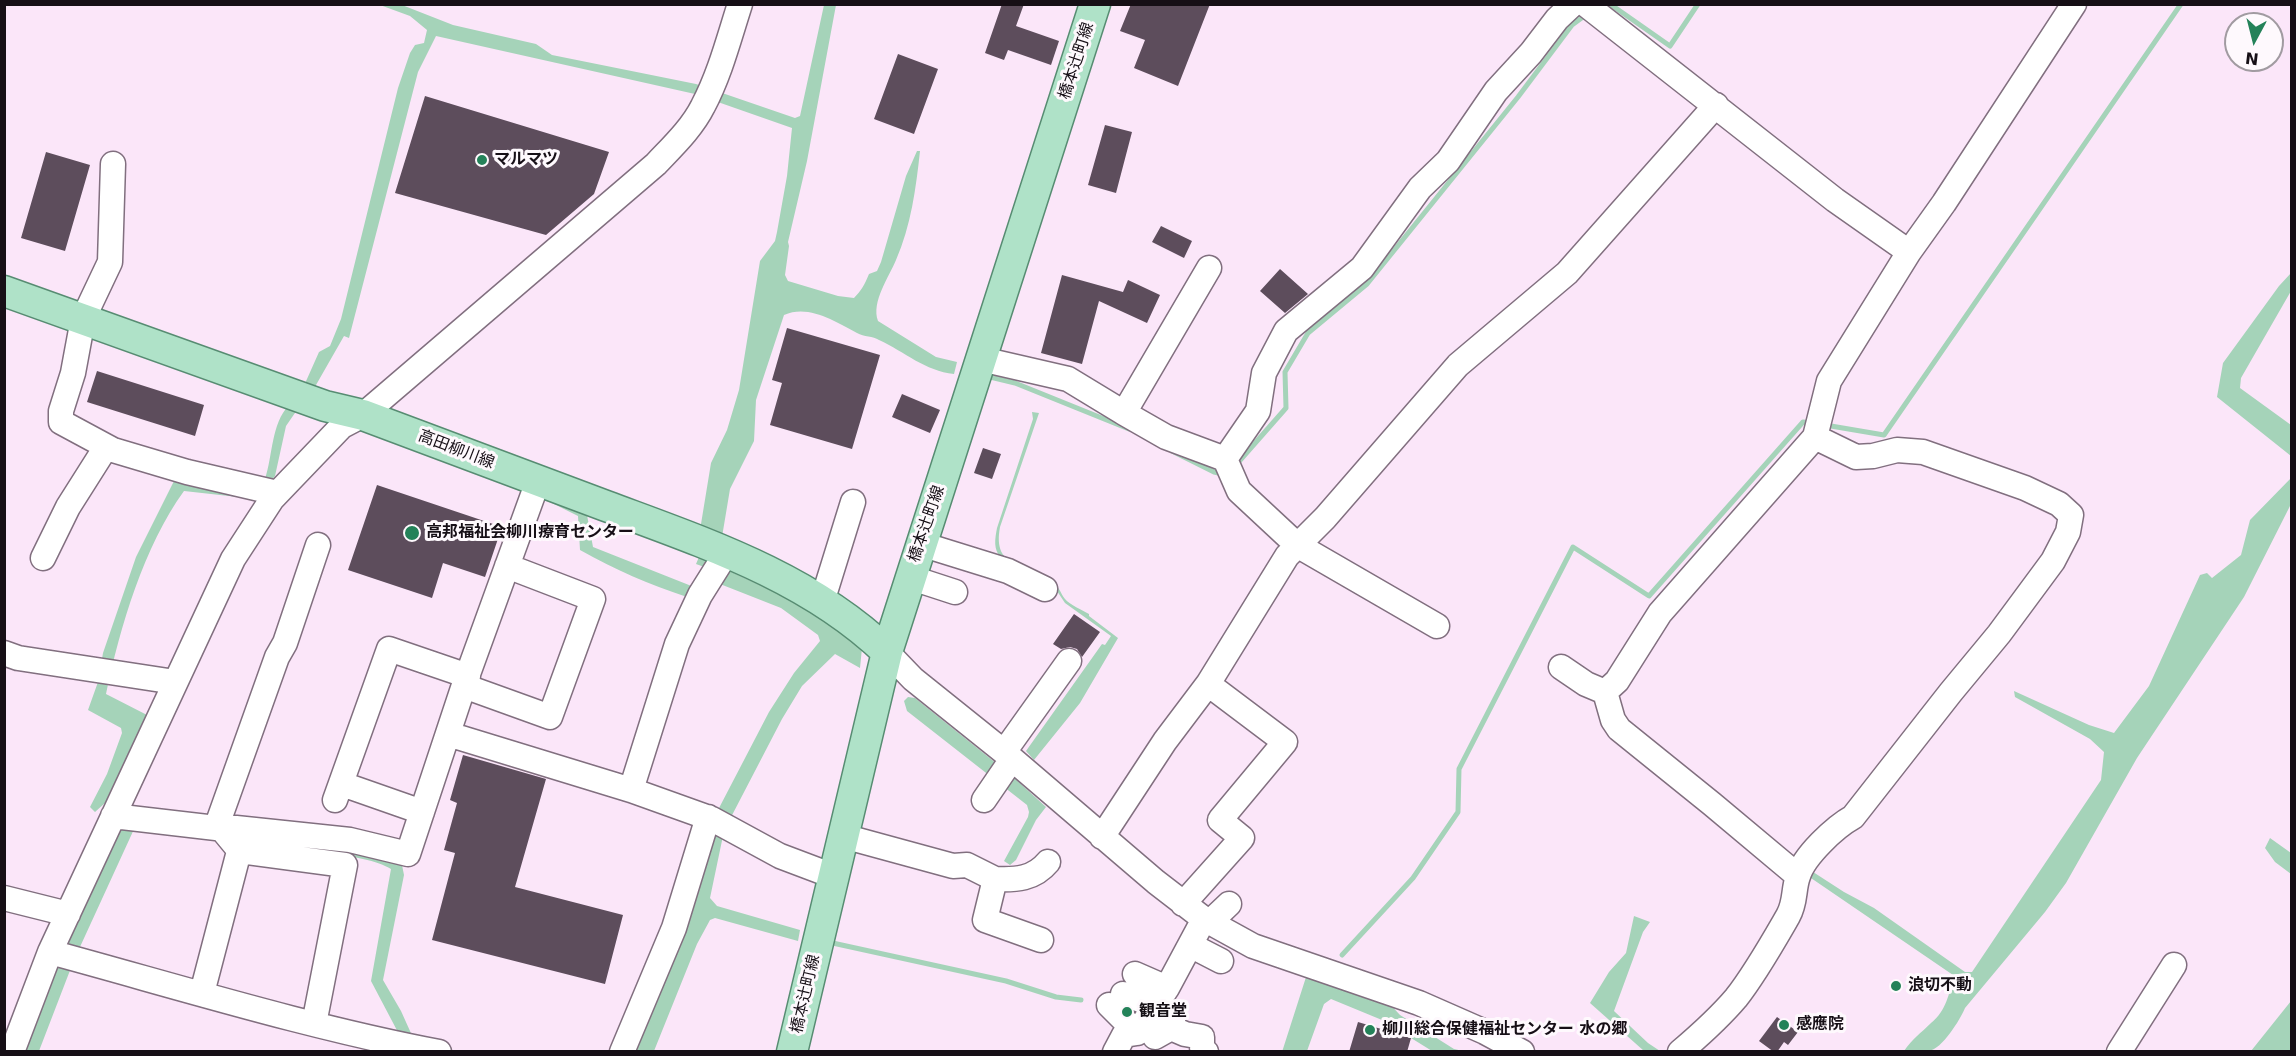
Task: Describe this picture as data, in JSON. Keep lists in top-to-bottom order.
{
  "streets": {
    "main road": ["橋本辻町線", "高田柳川線"]
  },
  "crossings": [
    ["橋本辻町線", "高田柳川線"]
  ],
  "places": [
    "マルマツ",
    "高邦福祉会柳川療育センター",
    "浪切不動",
    "観音堂",
    "感應院",
    "柳川総合保健福祉センター 水の郷"
  ],
  "north": "bottom"
}
